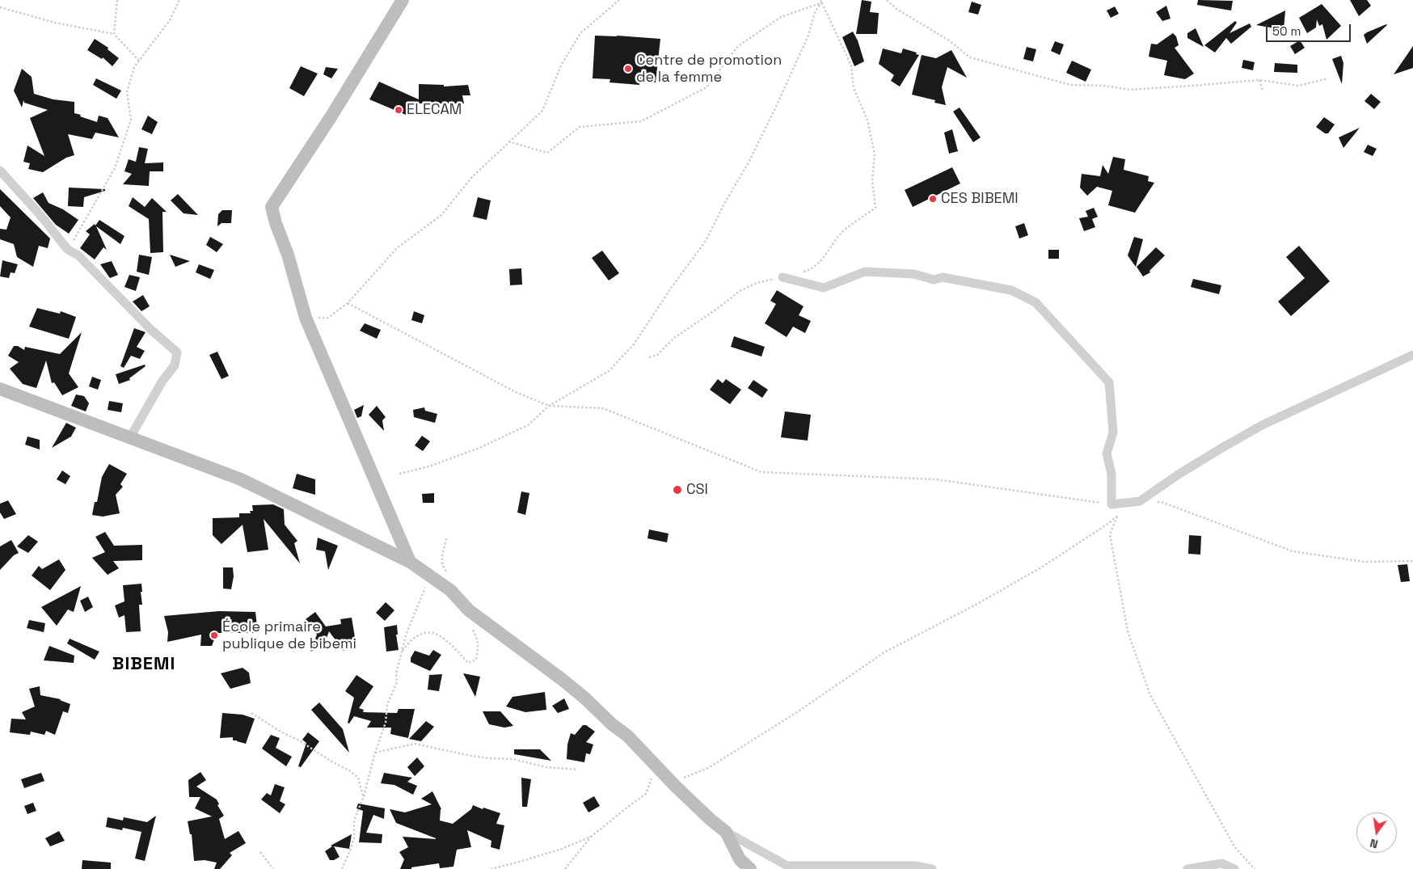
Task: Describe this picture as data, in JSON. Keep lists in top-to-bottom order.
{
  "districts": ["BIBEMI"],
  "places": [
    "Centre de promotion de la femme",
    "ELECAM",
    "CES BIBEMI",
    "CSI",
    "École primaire publique de bibemi"
  ],
  "scale_bar": "50 m",
  "north": "bottom"
}
